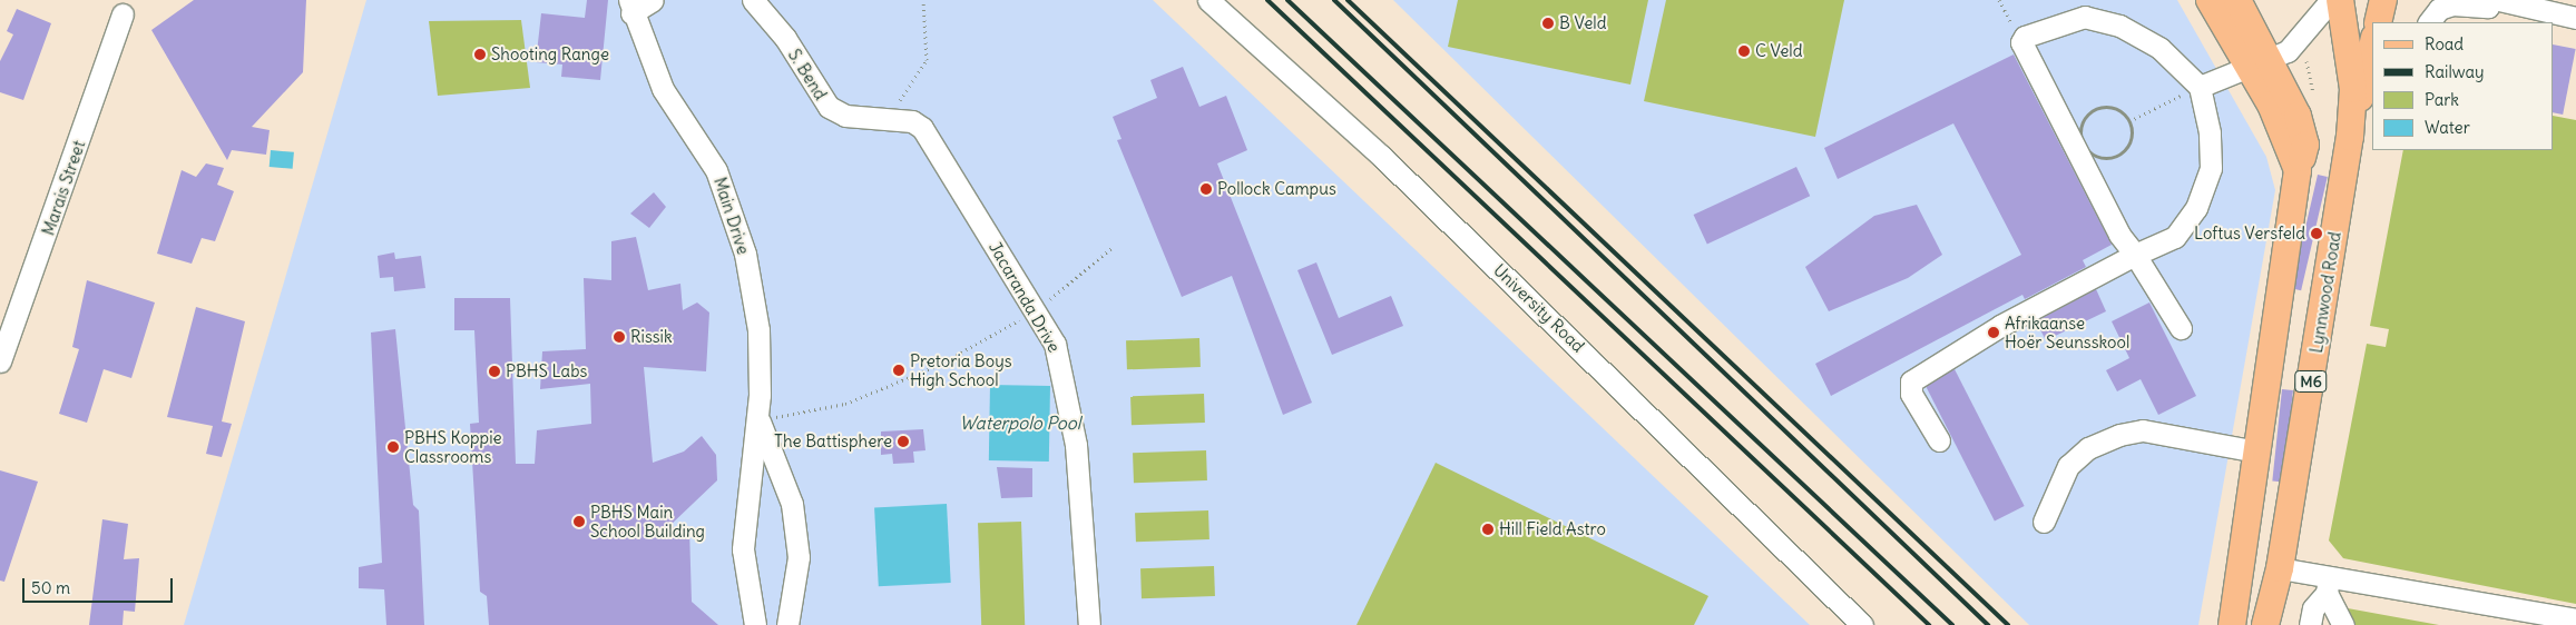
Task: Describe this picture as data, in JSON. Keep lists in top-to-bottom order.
{
  "streets": {
    "main road": ["Lynnwood Road", "M6"],
    "street": [
      "S. Bend",
      "Marais Street",
      "Main Drive",
      "Jacaranda Drive",
      "University Road"
    ]
  },
  "crossings": [
    ["S. Bend", "Jacaranda Drive"]
  ],
  "water": ["Waterpolo Pool"],
  "places": [
    "B Veld",
    "C Veld",
    "Shooting Range",
    "Pollock Campus",
    "Loftus Versfeld",
    "Afrikaanse Hoër Seunsskool",
    "Rissik",
    "Pretoria Boys High School",
    "PBHS Labs",
    "The Battisphere",
    "PBHS Koppie Classrooms",
    "PBHS Main School Building",
    "Hill Field Astro"
  ],
  "legend": [
    "Road",
    "Railway",
    "Park",
    "Water"
  ],
  "scale_bar": "50 m"
}
